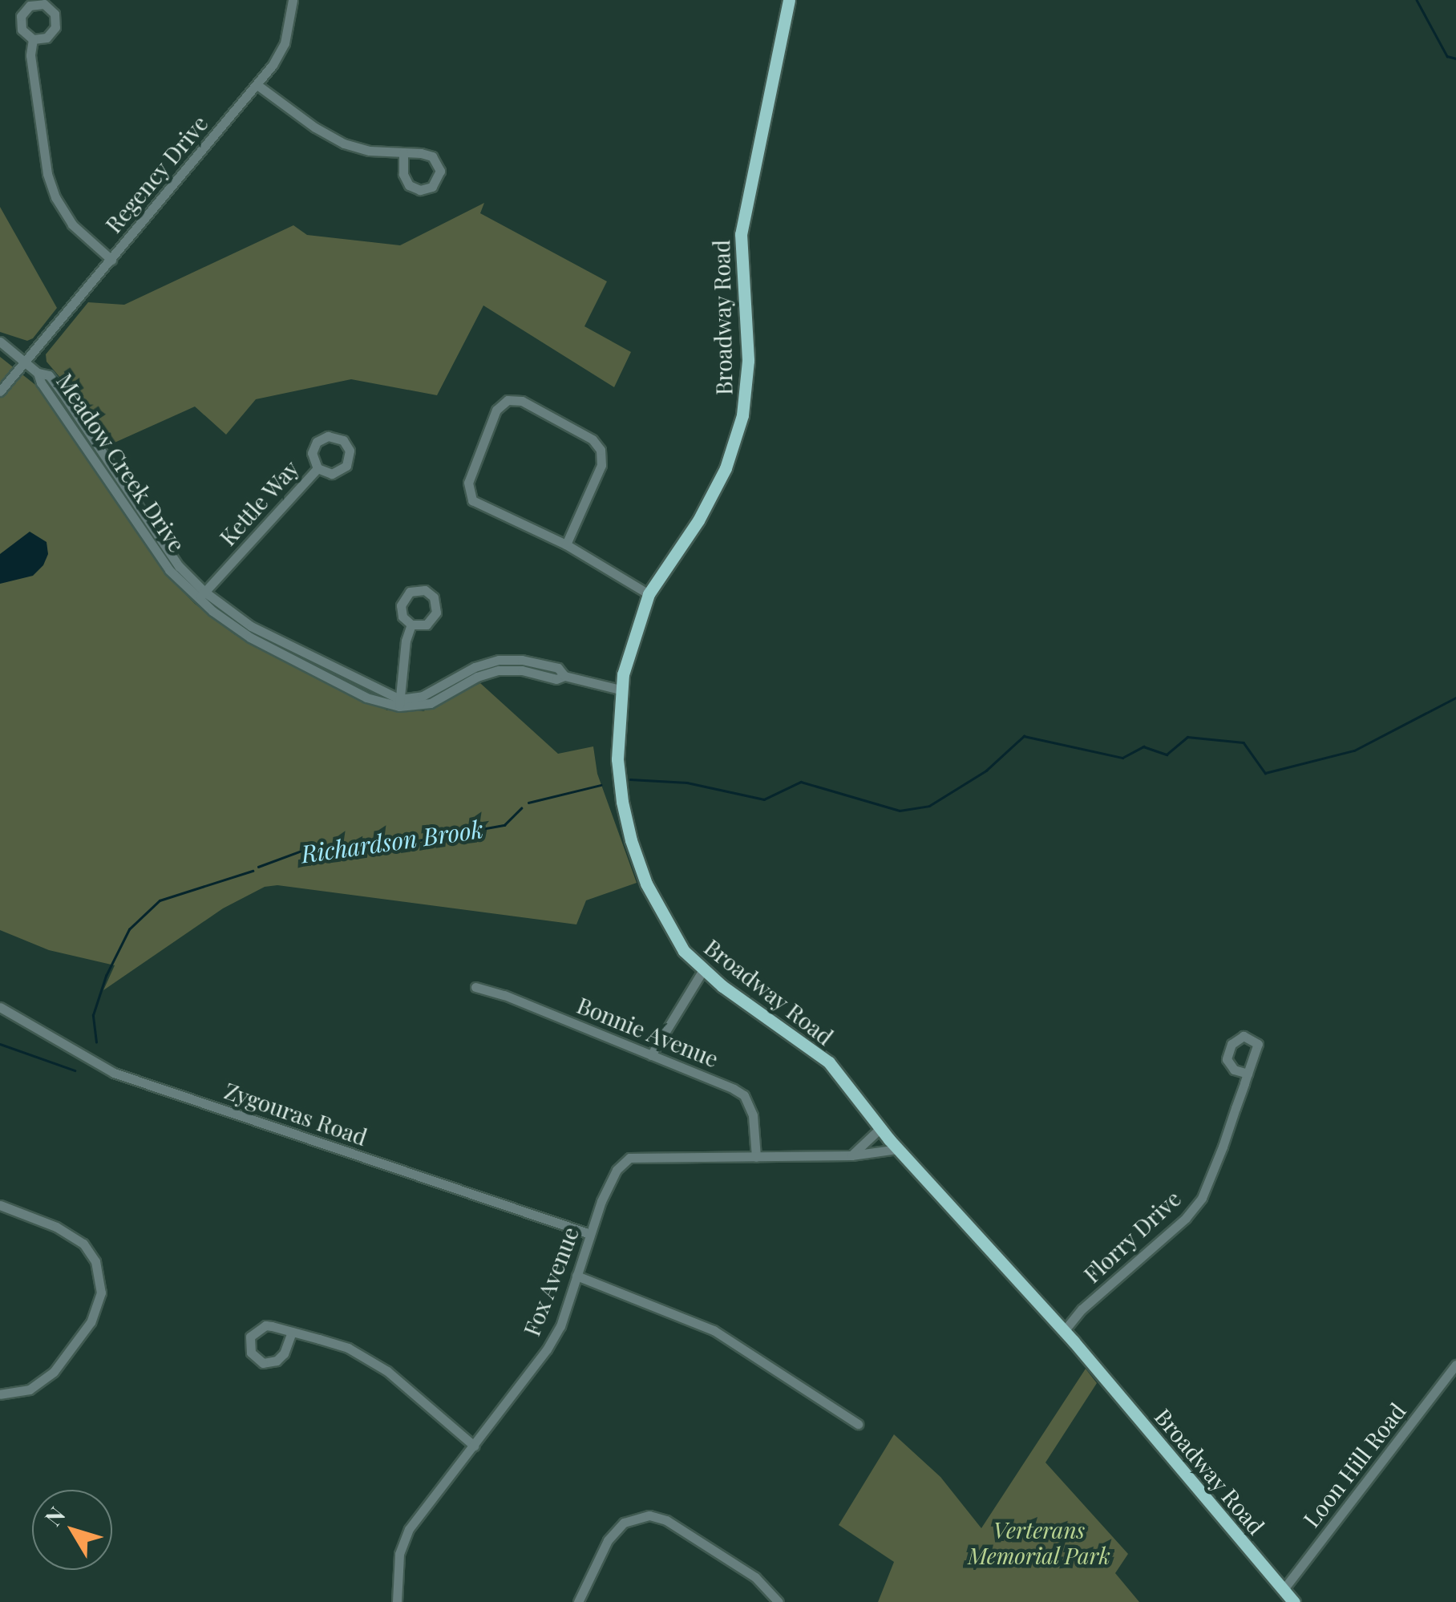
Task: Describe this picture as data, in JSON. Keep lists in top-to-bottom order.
{
  "streets": {
    "main road": ["Broadway Road"],
    "street": [
      "Regency Drive",
      "Meadow Creek Drive",
      "Kettle Way",
      "Bonnie Avenue",
      "Zygouras Road",
      "Florry Drive",
      "Fox Avenue",
      "Loon Hill Road"
    ]
  },
  "crossings": [
    ["Regency Drive", "Meadow Creek Drive"],
    ["Broadway Road", "Florry Drive"],
    ["Broadway Road", "Fox Avenue"],
    ["Broadway Road", "Loon Hill Road"],
    ["Meadow Creek Drive", "Kettle Way"],
    ["Bonnie Avenue", "Fox Avenue"],
    ["Zygouras Road", "Fox Avenue"]
  ],
  "water": ["Richardson Brook"],
  "parks": ["Verterans Memorial Park"],
  "north": "top left"
}
